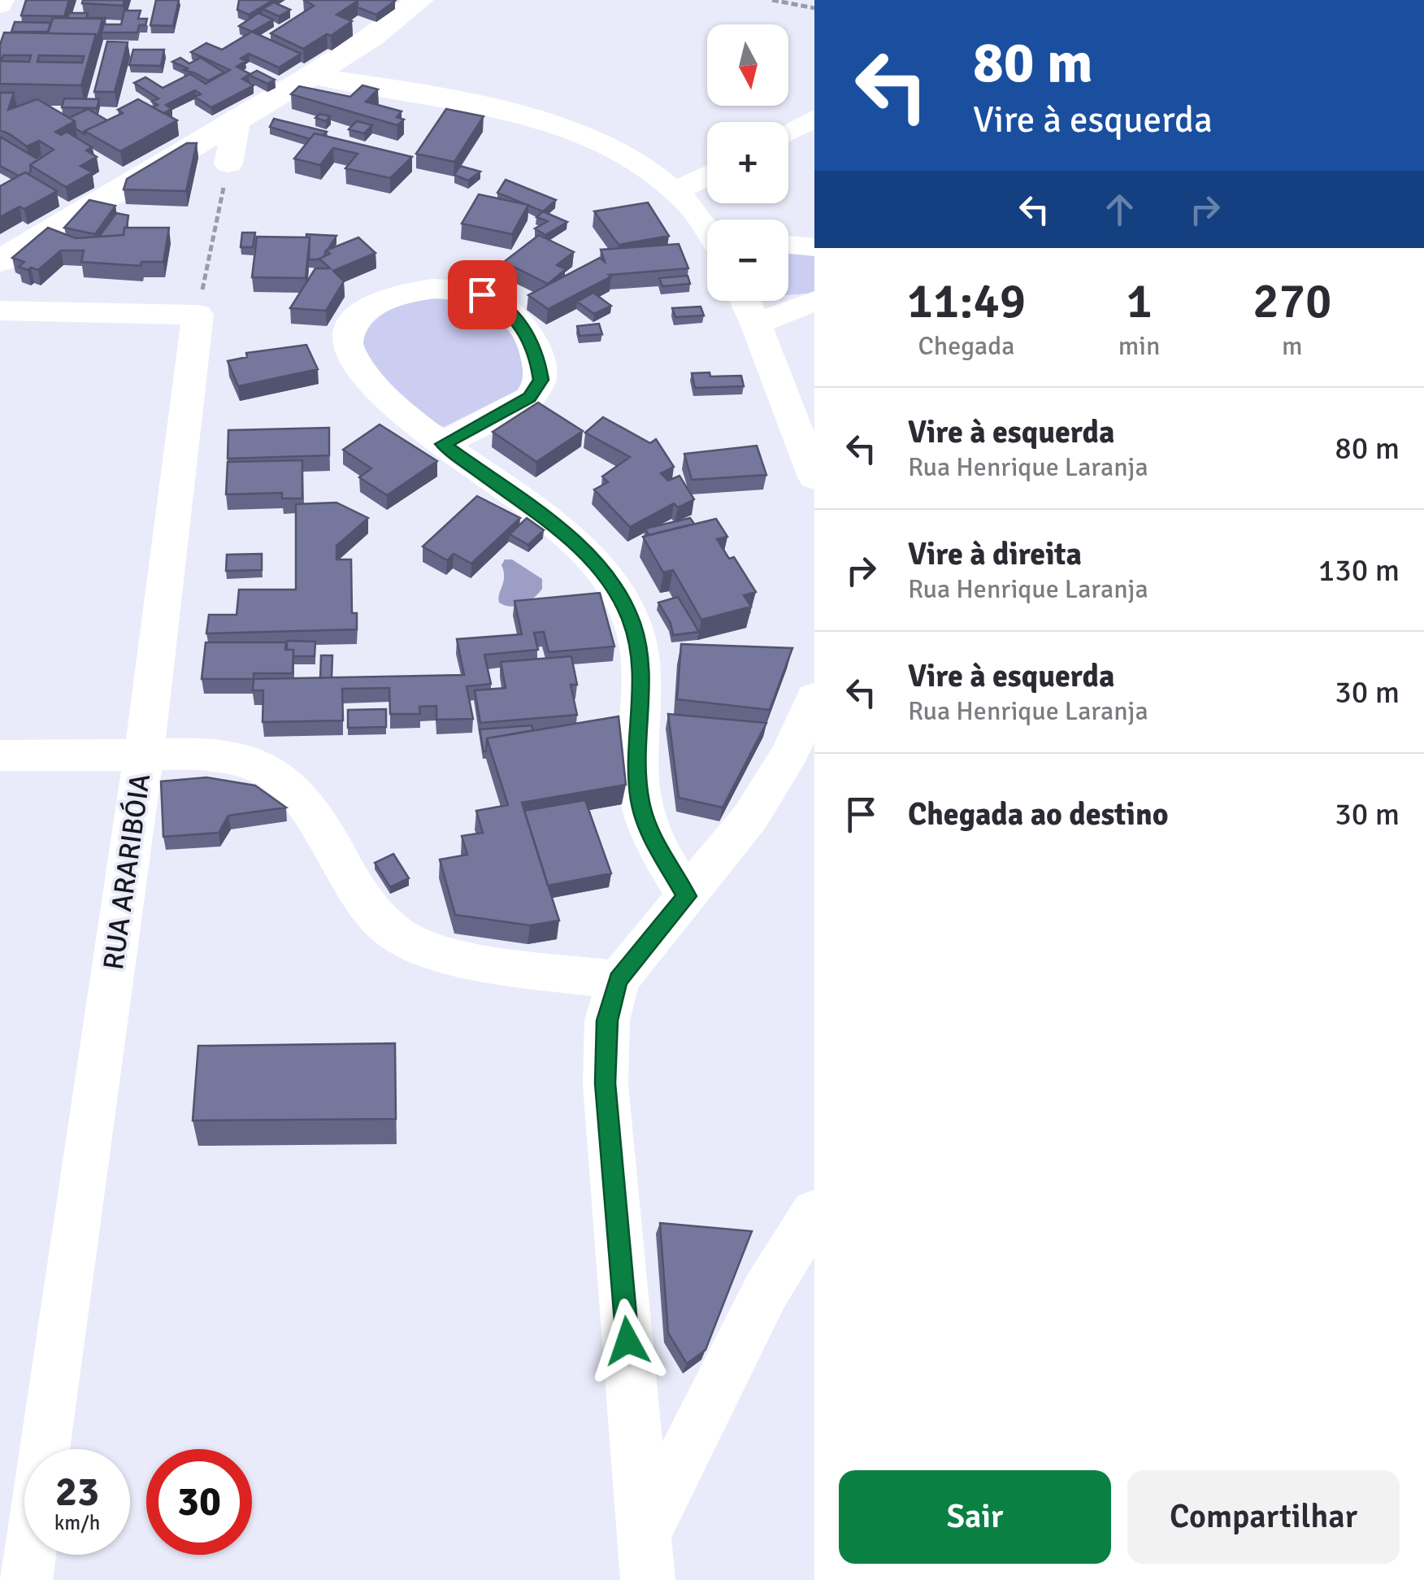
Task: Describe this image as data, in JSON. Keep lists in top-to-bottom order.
{
  "streets": {
    "street": ["RUA ARARIBÓIA"]
  },
  "north": "bottom",
  "page": {
    "turn": ["80 m", "Vire à esquerda"],
    "map_buttons": ["+", "−"],
    "eta": [
      "11:49",
      "Chegada",
      "1",
      "min",
      "270",
      "m"
    ],
    "list": [
      {
        "name": "Vire à esquerda",
        "note": "Rua Henrique Laranja",
        "value": "80 m"
      },
      {
        "name": "Vire à direita",
        "note": "Rua Henrique Laranja",
        "value": "130 m"
      },
      {
        "name": "Vire à esquerda",
        "note": "Rua Henrique Laranja",
        "value": "30 m"
      },
      {
        "name": "Chegada ao destino",
        "value": "30 m"
      }
    ],
    "speed": "23 km/h",
    "limit": "30",
    "buttons": ["Sair", "Compartilhar"]
  }
}
